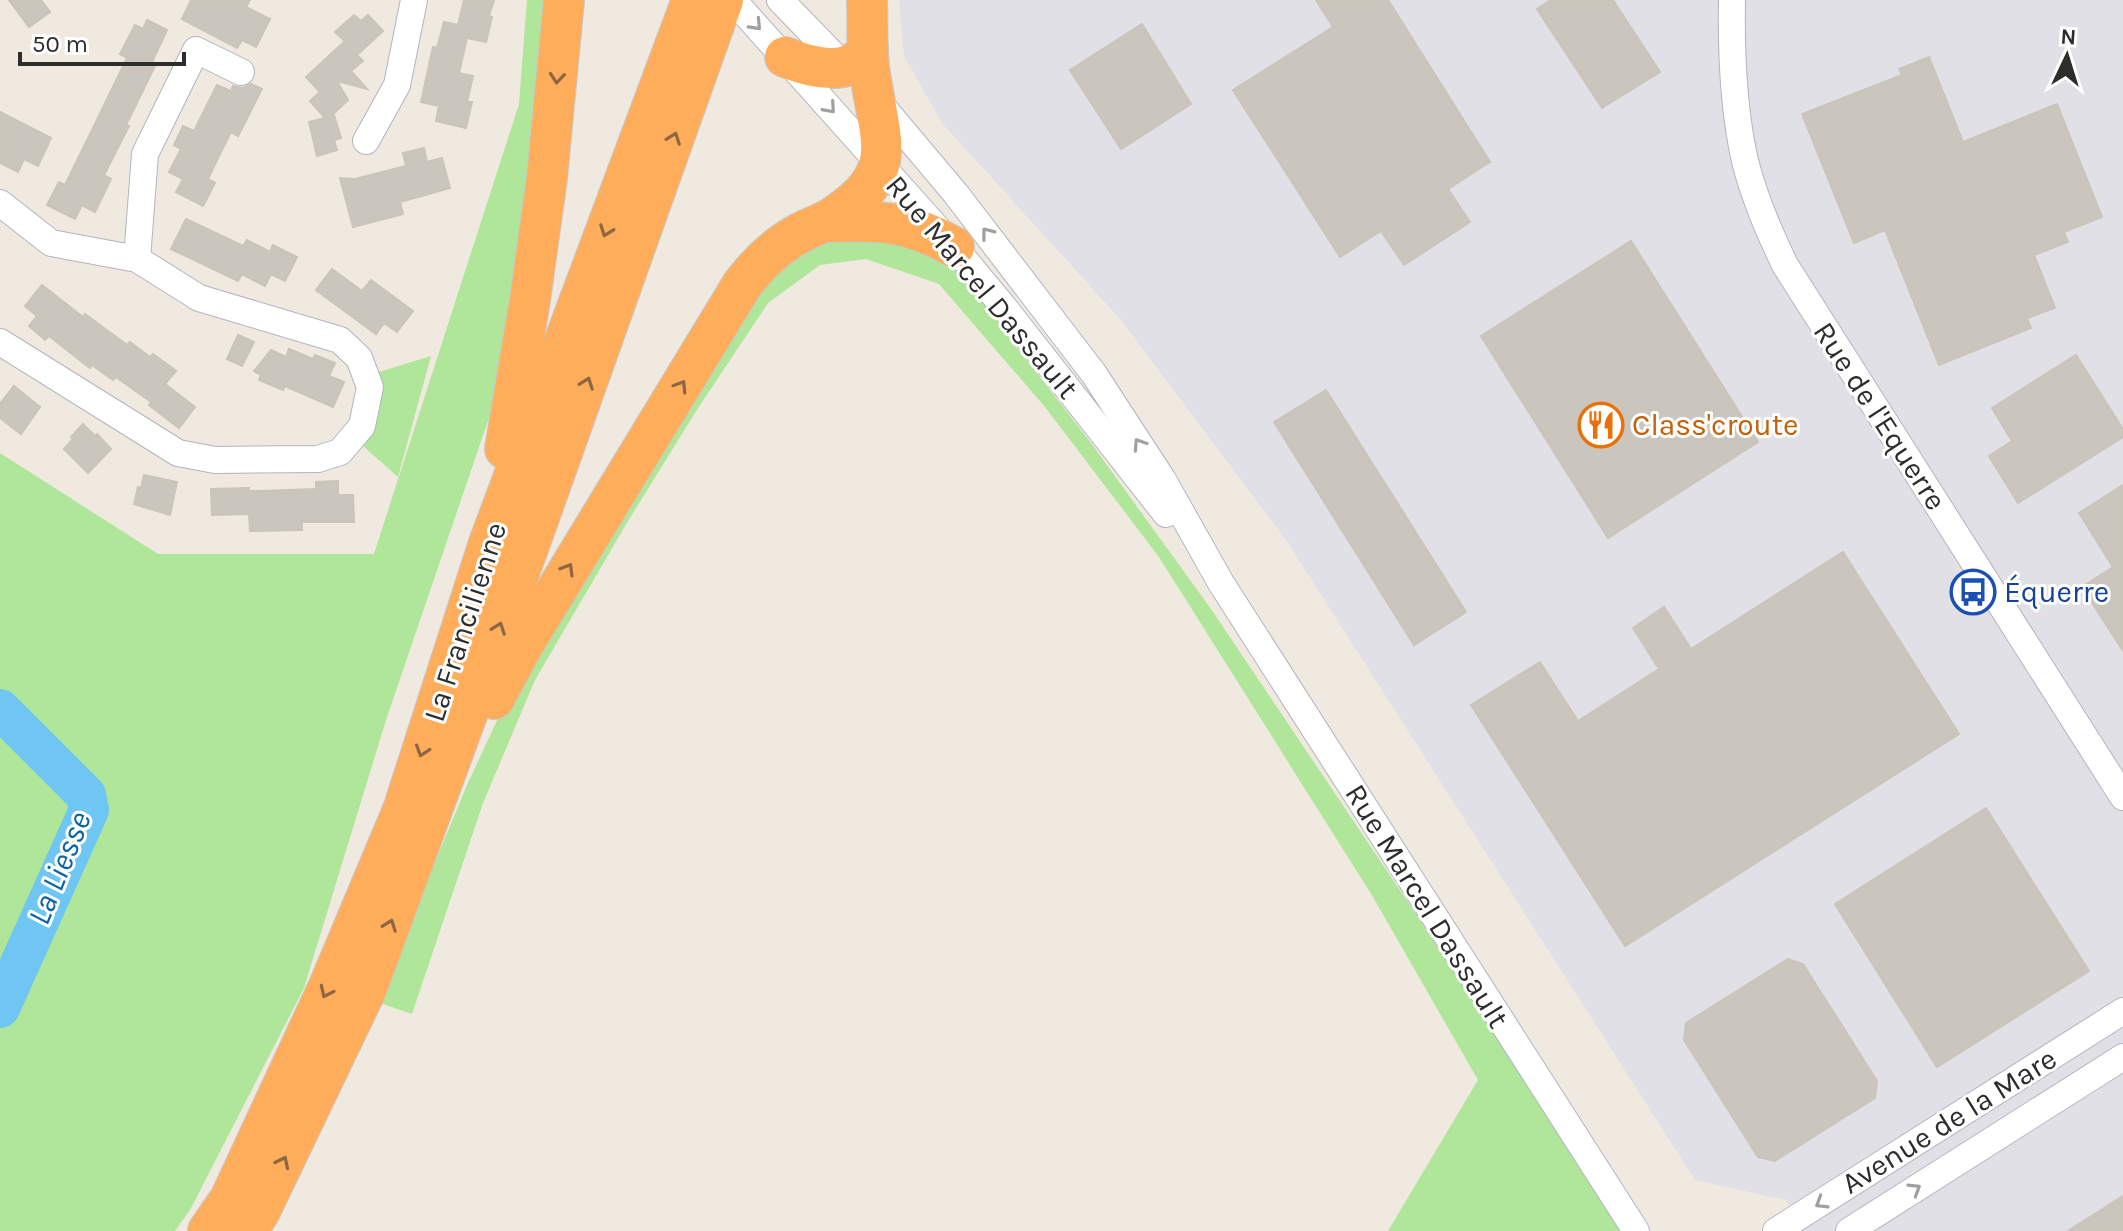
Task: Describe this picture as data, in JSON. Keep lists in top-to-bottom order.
{
  "streets": {
    "highway": ["La Francilienne"],
    "street": ["Rue Marcel Dassault", "Rue de l'Equerre", "Avenue de la Mare"]
  },
  "water": ["La Liesse"],
  "places": {
    "restaurant": ["Class'croute"],
    "bus stop": ["Équerre"]
  },
  "scale_bar": "50 m",
  "north": "top"
}
